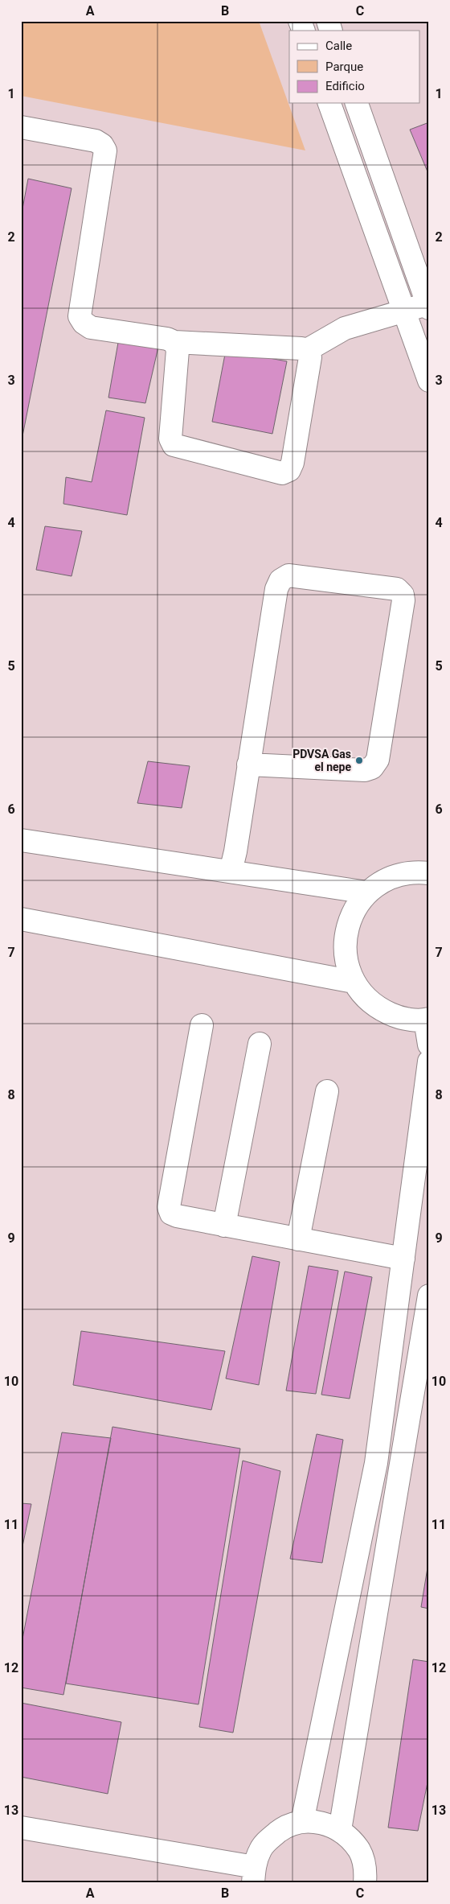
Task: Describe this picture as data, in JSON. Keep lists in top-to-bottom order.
{
  "places": ["PDVSA Gas el nepe"],
  "legend": ["Calle", "Parque", "Edificio"],
  "grid": {
    "columns": ["A", "B", "C"],
    "rows": [
      "1",
      "2",
      "3",
      "4",
      "5",
      "6",
      "7",
      "8",
      "9",
      "10",
      "11",
      "12",
      "13"
    ]
  }
}
